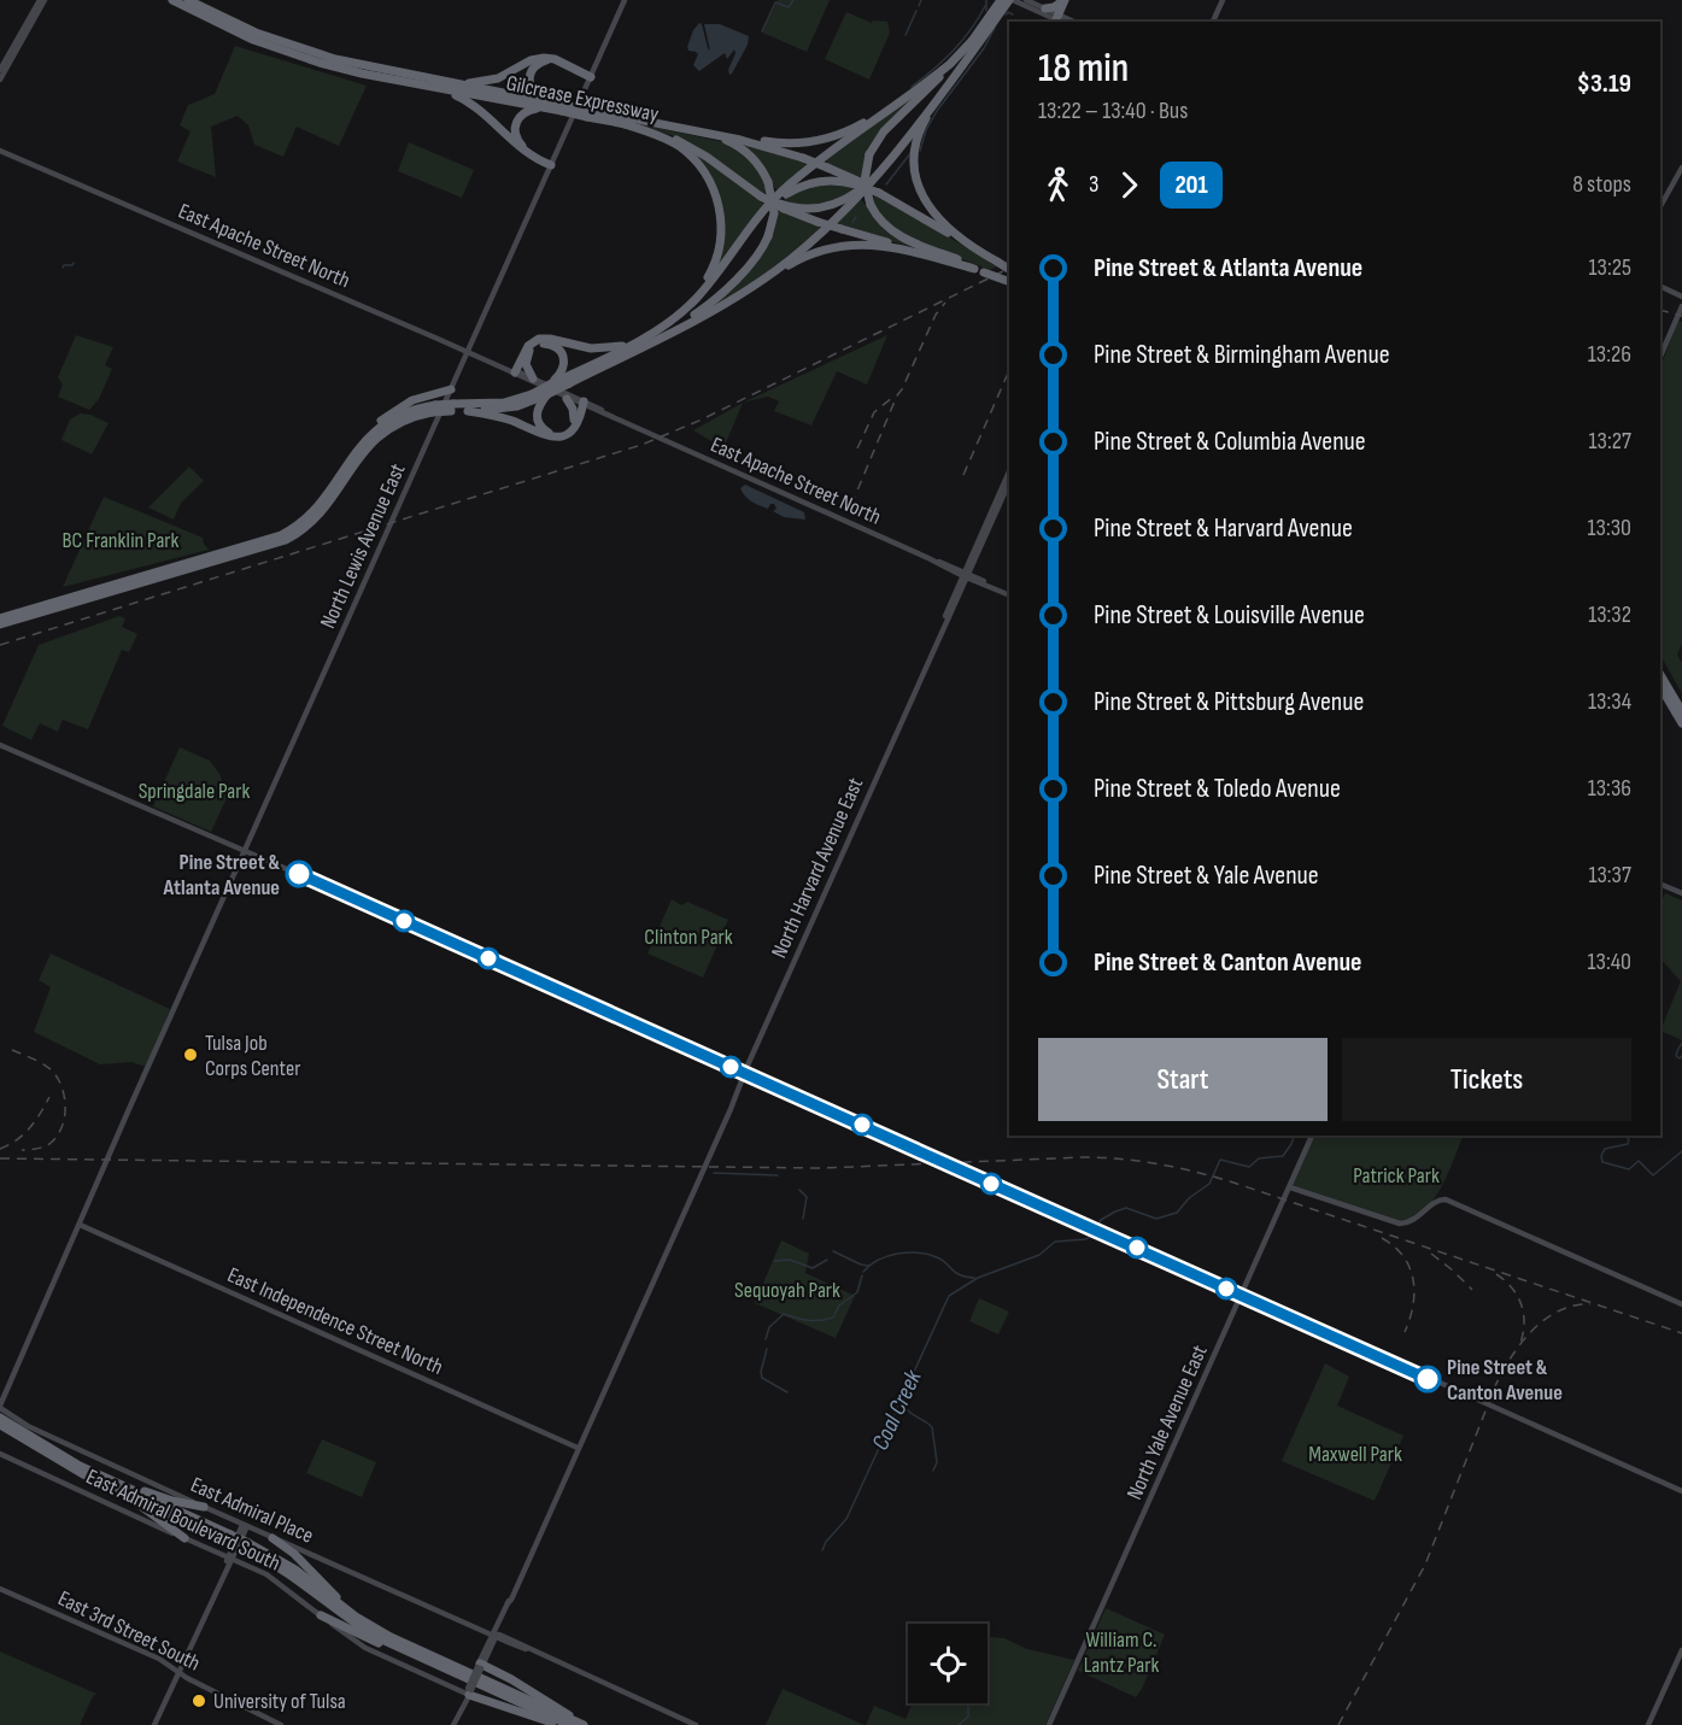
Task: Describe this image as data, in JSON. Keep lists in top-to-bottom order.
{
  "streets": {
    "highway": ["Gilcrease Expressway"],
    "main road": [
      "East Apache Street North",
      "North Lewis Avenue East",
      "North Harvard Avenue East",
      "East Independence Street North",
      "North Yale Avenue East",
      "East Admiral Place",
      "East Admiral Boulevard South",
      "East 3rd Street South"
    ]
  },
  "crossings": [
    ["East Apache Street North", "North Lewis Avenue East"],
    ["East Apache Street North", "North Harvard Avenue East"],
    ["North Lewis Avenue East", "East Independence Street North"],
    ["North Lewis Avenue East", "East Admiral Place"],
    ["North Harvard Avenue East", "East Independence Street North"],
    ["North Harvard Avenue East", "East Admiral Place"],
    ["North Harvard Avenue East", "East Admiral Boulevard South"]
  ],
  "water": ["Coal Creek"],
  "parks": [
    "BC Franklin Park",
    "Springdale Park",
    "Clinton Park",
    "Patrick Park",
    "Sequoyah Park",
    "Maxwell Park",
    "William C. Lantz Park"
  ],
  "places": [
    "Pine Street & Atlanta Avenue",
    "Tulsa Job Corps Center",
    "Pine Street & Canton Avenue",
    "University of Tulsa"
  ],
  "lines": ["bus line 201"],
  "page": {
    "heading": ["18 min", "13:22 – 13:40 · Bus", "$3.19"],
    "legs": ["3", "201", "8 stops"],
    "list": [
      {
        "name": "Pine Street & Atlanta Avenue",
        "value": "13:25"
      },
      {
        "name": "Pine Street & Birmingham Avenue",
        "value": "13:26"
      },
      {
        "name": "Pine Street & Columbia Avenue",
        "value": "13:27"
      },
      {
        "name": "Pine Street & Harvard Avenue",
        "value": "13:30"
      },
      {
        "name": "Pine Street & Louisville Avenue",
        "value": "13:32"
      },
      {
        "name": "Pine Street & Pittsburg Avenue",
        "value": "13:34"
      },
      {
        "name": "Pine Street & Toledo Avenue",
        "value": "13:36"
      },
      {
        "name": "Pine Street & Yale Avenue",
        "value": "13:37"
      },
      {
        "name": "Pine Street & Canton Avenue",
        "value": "13:40"
      }
    ],
    "buttons": ["Start", "Tickets"]
  }
}
